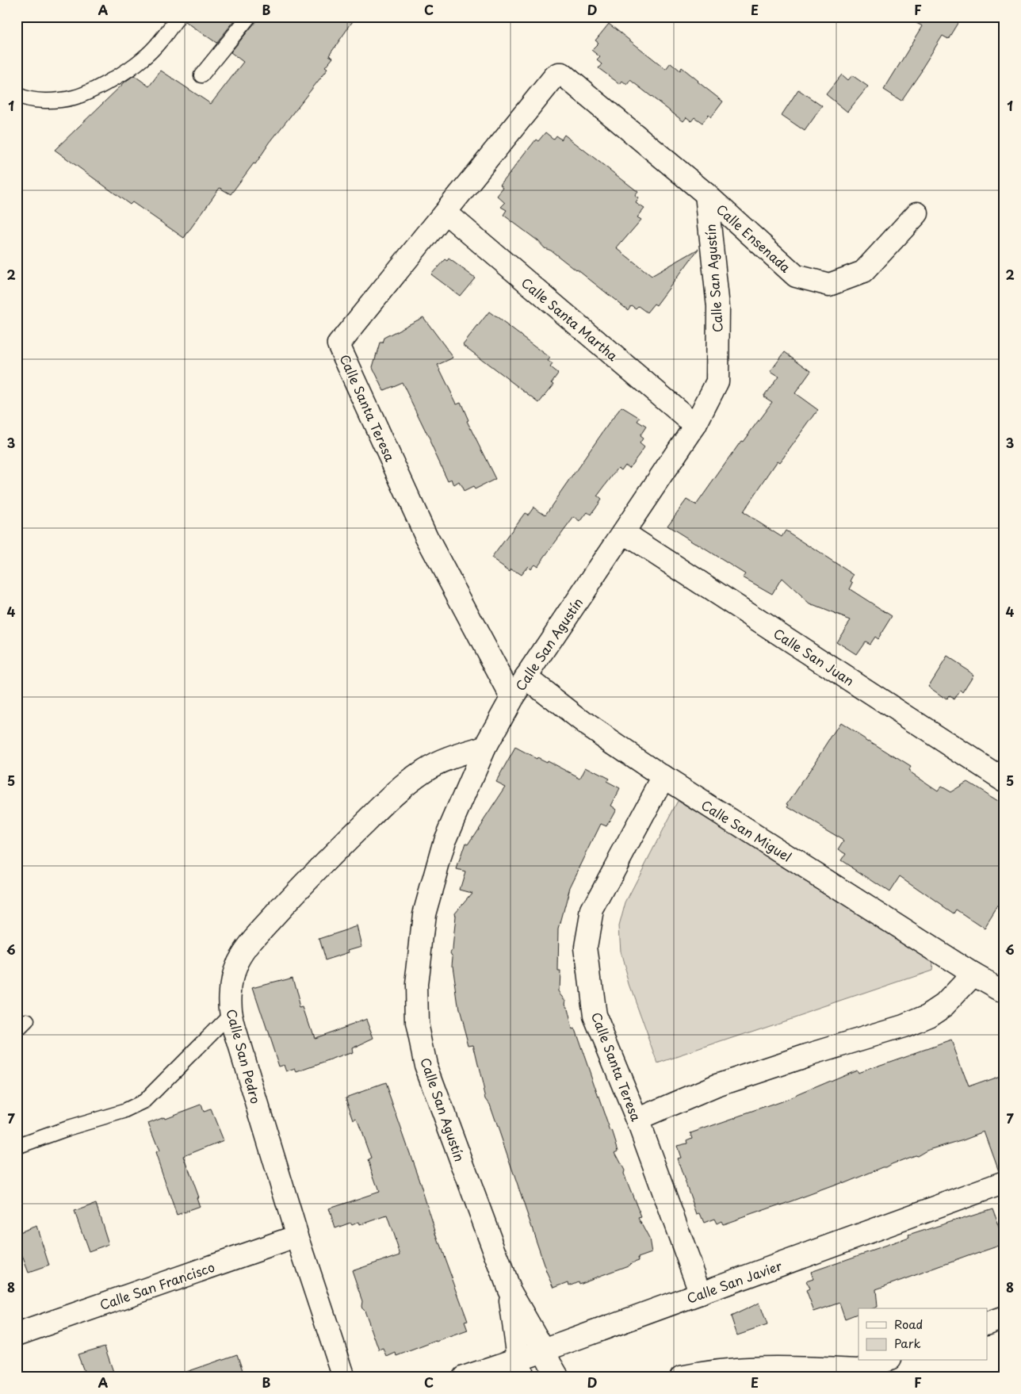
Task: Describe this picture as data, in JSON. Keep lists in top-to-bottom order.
{
  "streets": {
    "main road": [
      "Calle Ensenada",
      "Calle San Agustín",
      "Calle Santa Martha",
      "Calle Santa Teresa",
      "Calle San Juan",
      "Calle San Miguel",
      "Calle San Pedro",
      "Calle San Javier",
      "Calle San Francisco"
    ]
  },
  "crossings": [
    ["Calle Ensenada", "Calle San Agustín"],
    ["Calle Ensenada", "Calle Santa Teresa"],
    ["Calle San Agustín", "Calle Santa Martha"],
    ["Calle San Agustín", "Calle Santa Teresa"],
    ["Calle San Agustín", "Calle San Juan"],
    ["Calle San Agustín", "Calle San Miguel"],
    ["Calle San Agustín", "Calle San Pedro"],
    ["Calle San Agustín", "Calle San Javier"],
    ["Calle Santa Martha", "Calle Santa Teresa"],
    ["Calle Santa Teresa", "Calle San Miguel"],
    ["Calle Santa Teresa", "Calle San Javier"],
    ["Calle San Pedro", "Calle San Francisco"]
  ],
  "legend": ["Road", "Park"],
  "grid": {
    "columns": [
      "A",
      "B",
      "C",
      "D",
      "E",
      "F"
    ],
    "rows": [
      "1",
      "2",
      "3",
      "4",
      "5",
      "6",
      "7",
      "8"
    ]
  }
}
